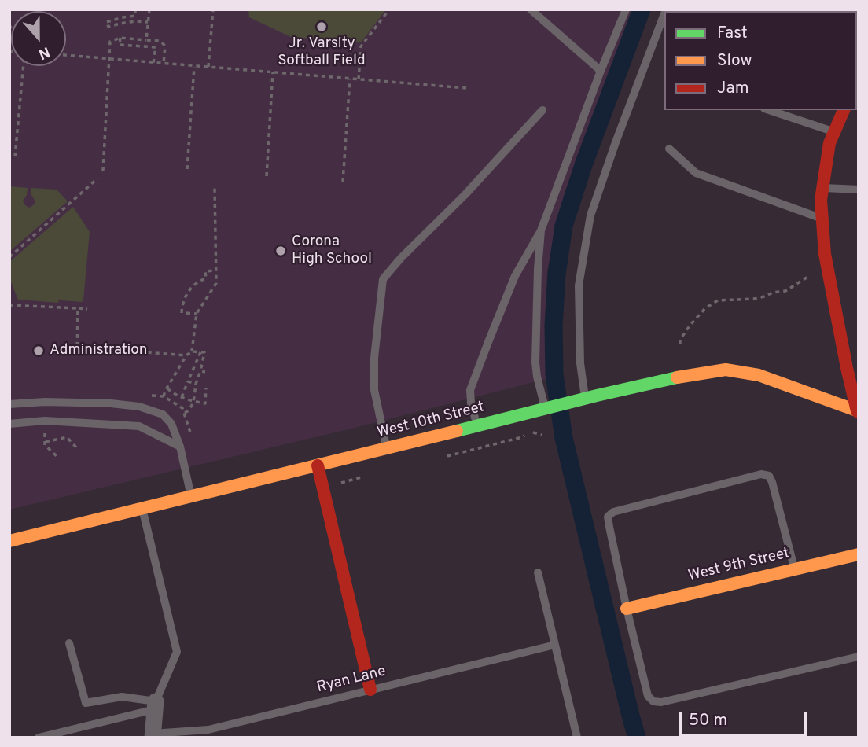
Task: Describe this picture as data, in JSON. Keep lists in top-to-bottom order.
{
  "streets": {
    "main road": ["West 10th Street", "West 9th Street"],
    "lane": ["Ryan Lane"]
  },
  "places": ["Jr. Varsity Softball Field", "Corona High School", "Administration"],
  "legend": ["Fast", "Slow", "Jam"],
  "scale_bar": "50 m",
  "north": "bottom"
}
